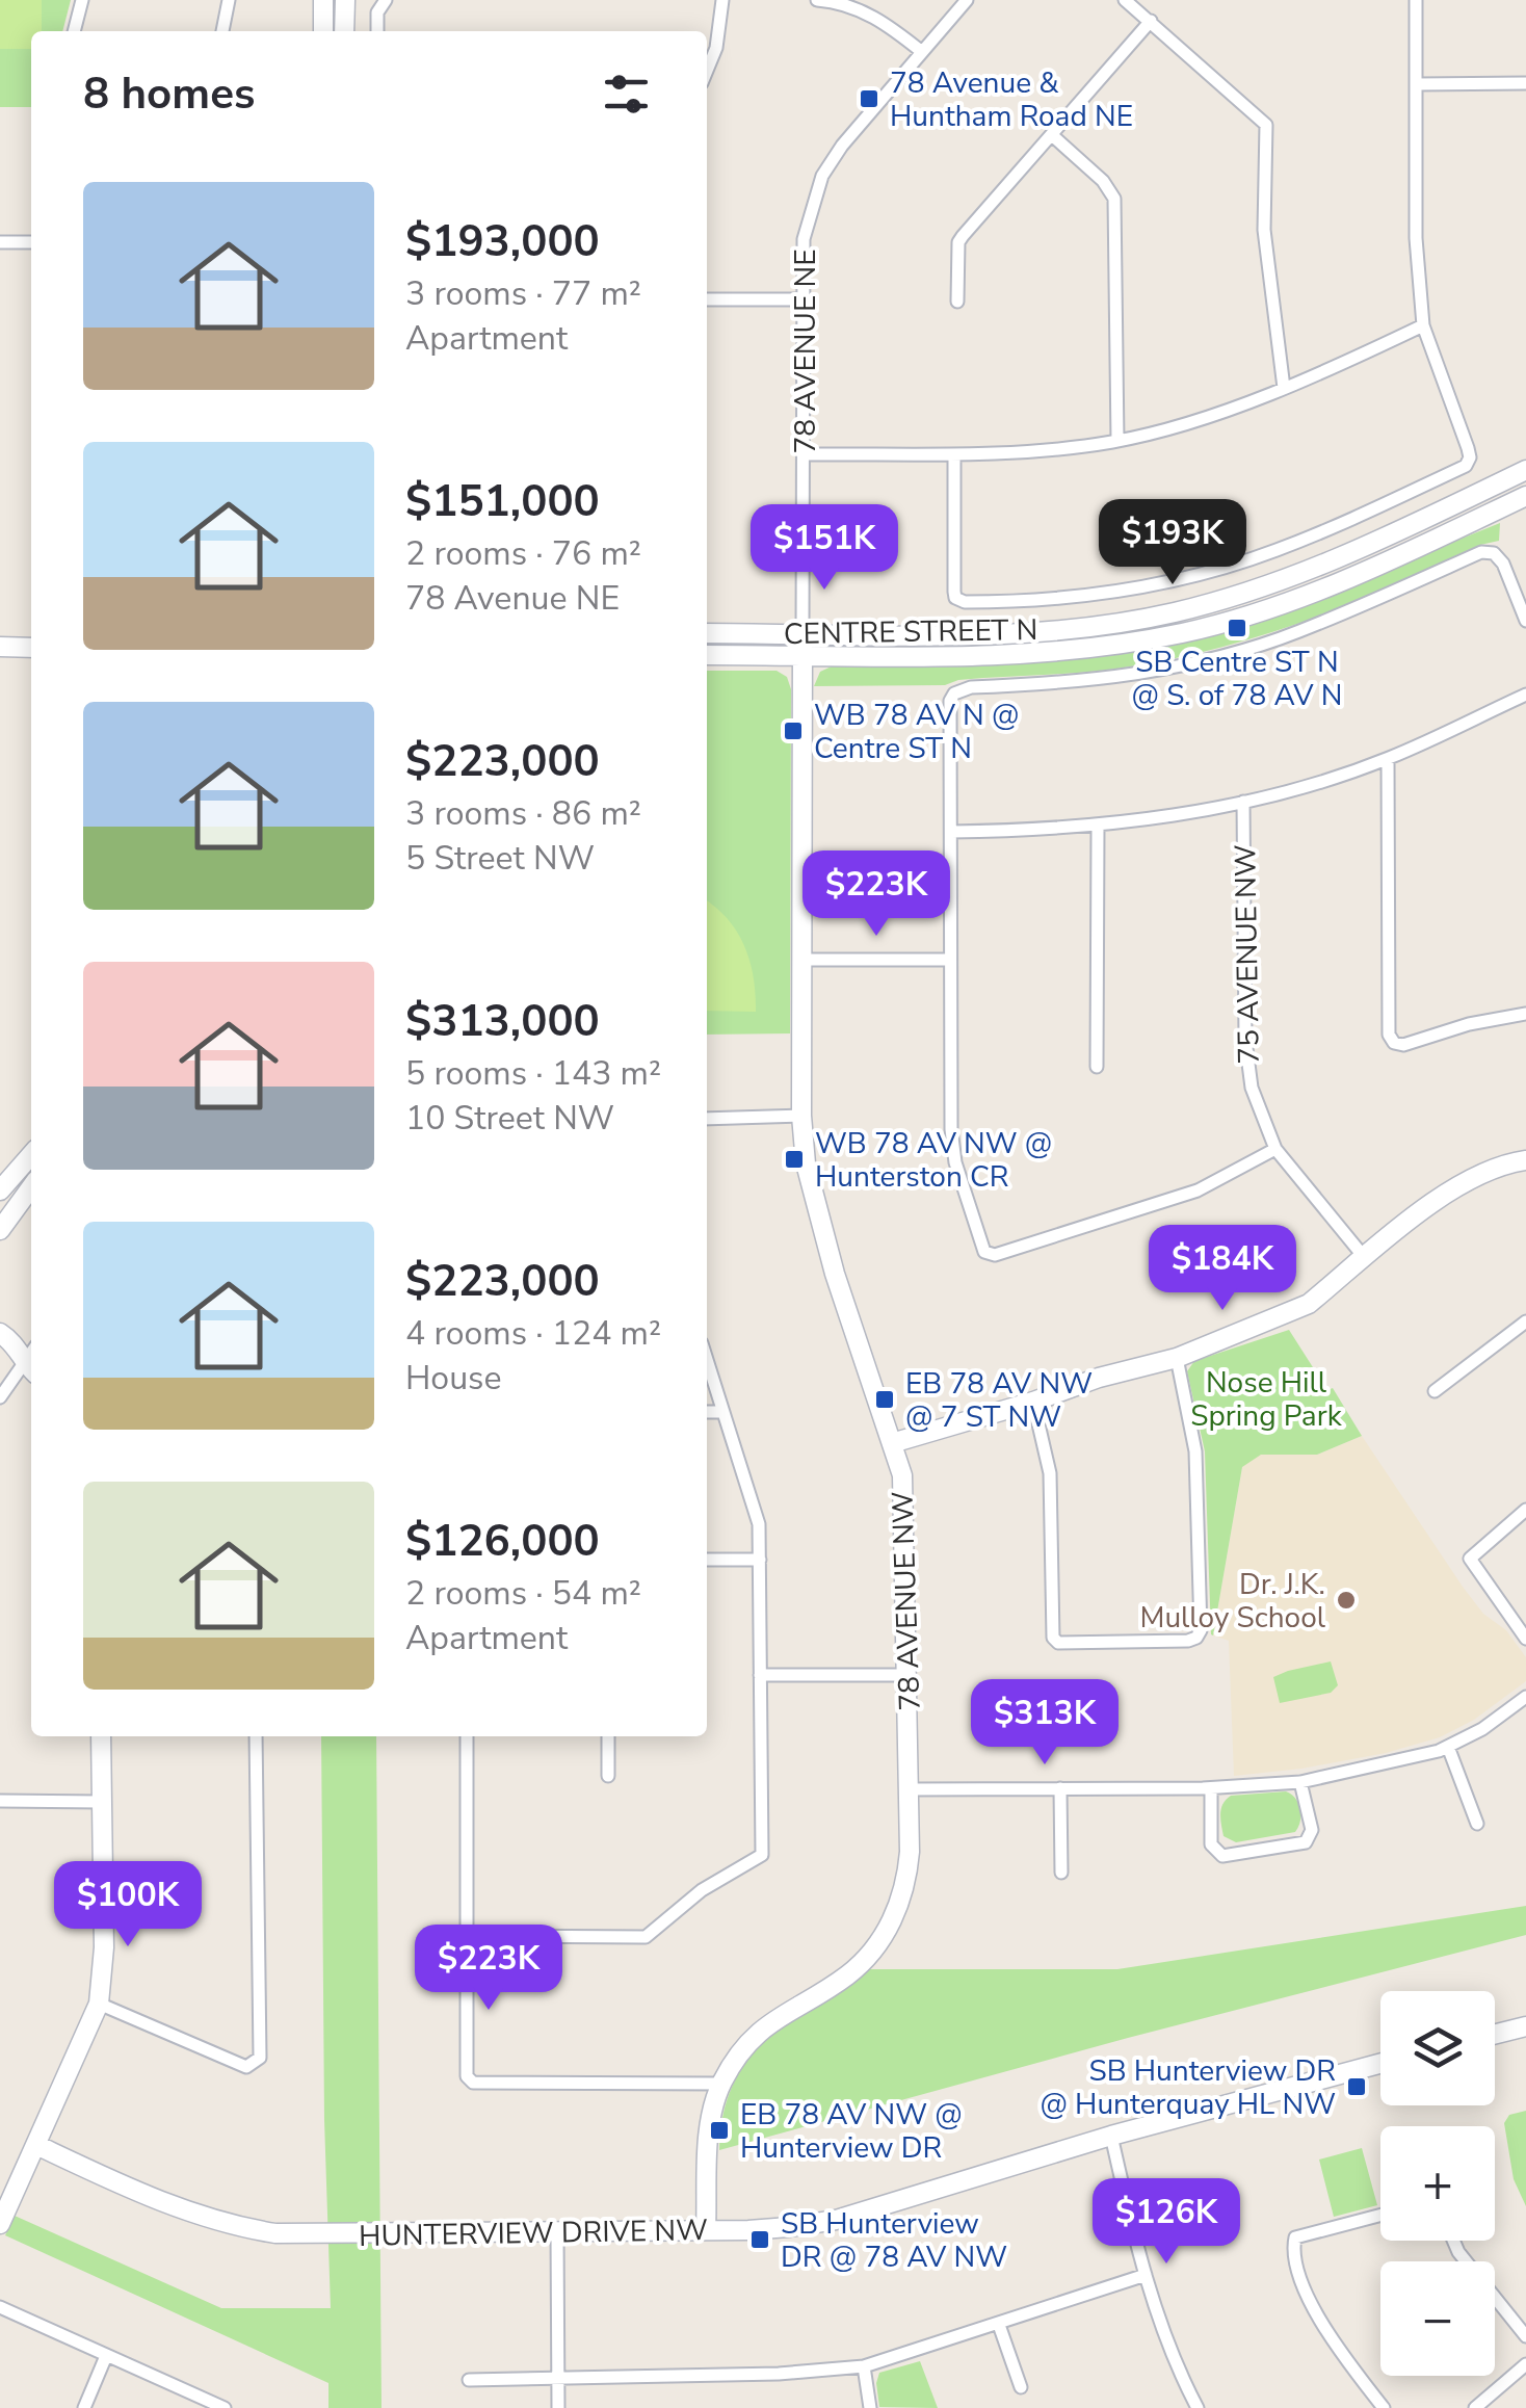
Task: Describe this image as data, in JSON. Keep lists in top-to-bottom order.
{
  "streets": {
    "street": [
      "78 AVENUE NE",
      "CENTRE STREET N",
      "75 AVENUE NW",
      "78 AVENUE NW",
      "HUNTERVIEW DRIVE NW"
    ]
  },
  "crossings": [
    ["78 AVENUE NE", "CENTRE STREET N"],
    ["78 AVENUE NE", "78 AVENUE NW"],
    ["CENTRE STREET N", "78 AVENUE NW"],
    ["78 AVENUE NW", "HUNTERVIEW DRIVE NW"]
  ],
  "parks": ["Nose Hill Spring Park"],
  "places": {
    "transit": [
      "78 Avenue & Huntham Road NE",
      "SB Centre ST N @ S. of 78 AV N",
      "WB 78 AV N @ Centre ST N",
      "WB 78 AV NW @ Hunterston CR",
      "EB 78 AV NW @ 7 ST NW",
      "SB Hunterview DR @ Hunterquay HL NW",
      "EB 78 AV NW @ Hunterview DR",
      "SB Hunterview DR @ 78 AV NW"
    ],
    "other": ["Dr. J.K. Mulloy School"]
  },
  "page": {
    "heading": "8 homes",
    "list": [
      {
        "name": "$193,000",
        "note": "3 rooms · 77 m² · Apartment"
      },
      {
        "name": "$151,000",
        "note": "2 rooms · 76 m² · 78 Avenue NE"
      },
      {
        "name": "$223,000",
        "note": "3 rooms · 86 m² · 5 Street NW"
      },
      {
        "name": "$313,000",
        "note": "5 rooms · 143 m² · 10 Street NW"
      },
      {
        "name": "$223,000",
        "note": "4 rooms · 124 m² · House"
      },
      {
        "name": "$126,000",
        "note": "2 rooms · 54 m² · Apartment"
      }
    ],
    "price": [
      "$193K",
      "$151K",
      "$223K",
      "$184K",
      "$313K",
      "$100K",
      "$223K",
      "$126K"
    ],
    "map_buttons": ["+", "−"]
  }
}
